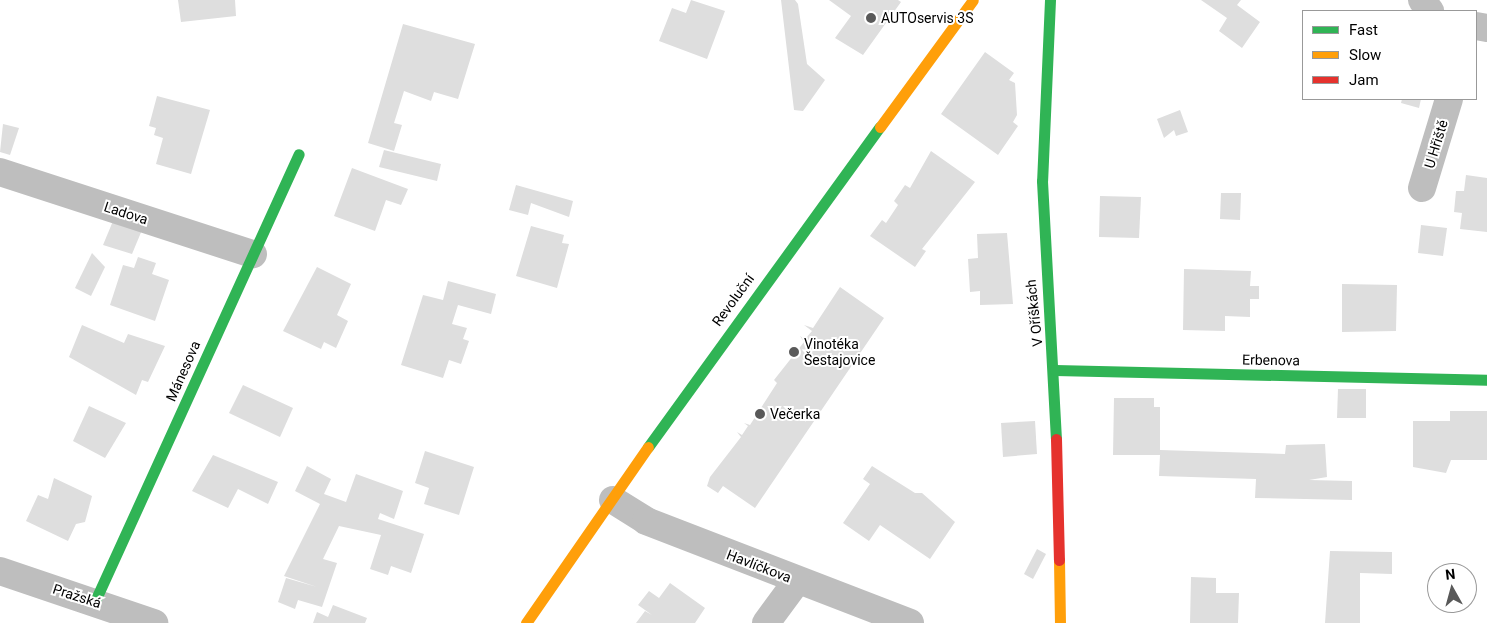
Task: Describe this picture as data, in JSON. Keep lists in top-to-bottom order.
{
  "streets": {
    "street": [
      "U Hřiště",
      "Ladova",
      "Revoluční",
      "V Oříškách",
      "Erbenova",
      "Mánesova",
      "Havlíčkova",
      "Pražská"
    ]
  },
  "crossings": [
    ["Ladova", "Mánesova"],
    ["Revoluční", "Havlíčkova"],
    ["V Oříškách", "Erbenova"],
    ["Mánesova", "Pražská"]
  ],
  "places": ["AUTOservis 3S", "Vinotéka Šestajovice", "Večerka"],
  "legend": ["Fast", "Slow", "Jam"],
  "north": "top"
}
